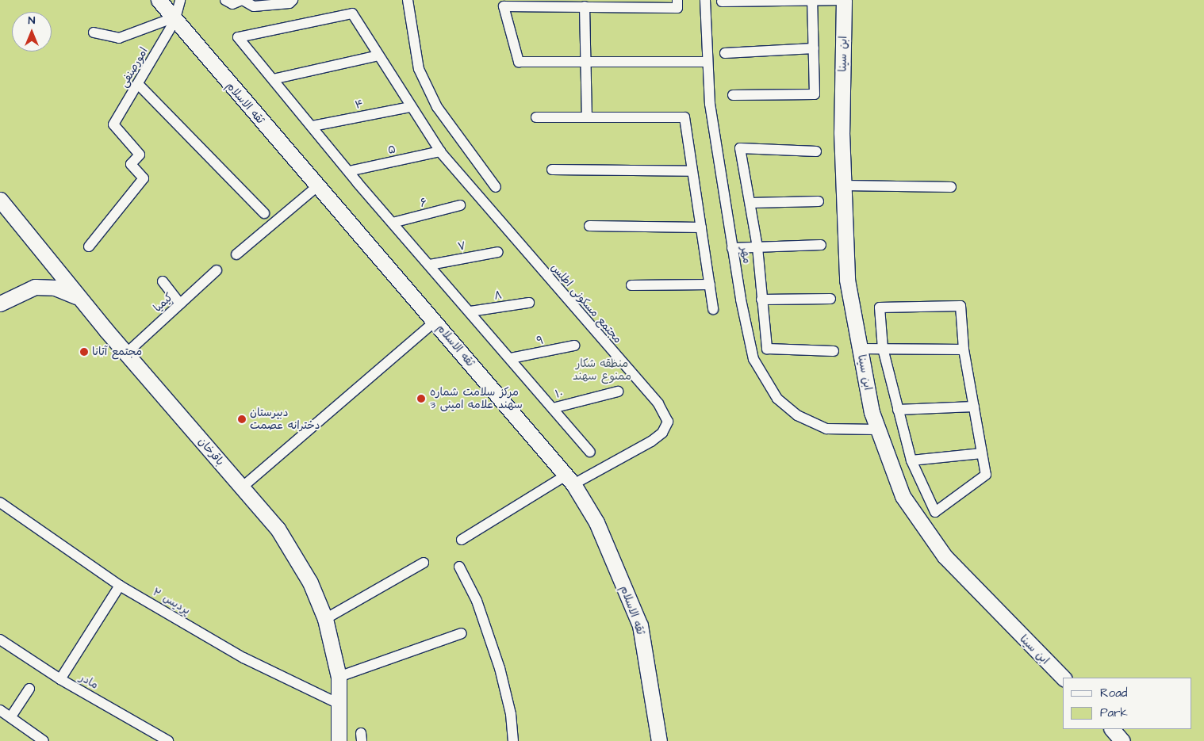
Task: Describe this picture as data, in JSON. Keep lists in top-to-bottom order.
{
  "streets": {
    "street": [
      "ابن سینا",
      "امورصنفی",
      "ثقه الاسلام",
      "۴",
      "۵",
      "۶",
      "۷",
      "مهر",
      "۸",
      "کیمیا",
      "مجتمع مسکونی اطلس",
      "۹",
      "۱۰",
      "باقرخان",
      "پردیس ۲",
      "مادر"
    ]
  },
  "crossings": [
    ["ابن سینا", "مهر"],
    ["امورصنفی", "ثقه الاسلام"],
    ["ثقه الاسلام", "مجتمع مسکونی اطلس"],
    ["۵", "مجتمع مسکونی اطلس"],
    ["کیمیا", "باقرخان"],
    ["باقرخان", "پردیس ۲"]
  ],
  "parks": ["منطقه شکار ممنوع سهند"],
  "places": ["مجتمع آتانا", "مرکز سلامت شماره 3 سهند علامه امینی", "دبیرستان دخترانه عصمت"],
  "legend": ["Road", "Park"],
  "north": "top"
}
